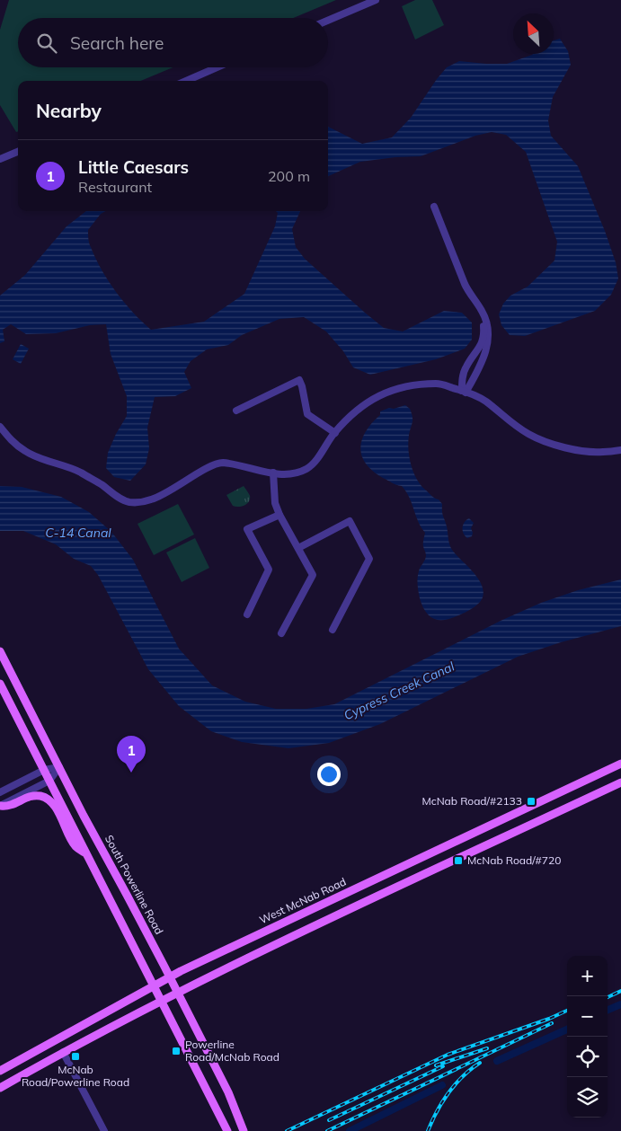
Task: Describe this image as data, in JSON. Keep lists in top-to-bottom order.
{
  "streets": {
    "main road": ["South Powerline Road", "West McNab Road"]
  },
  "crossings": [
    ["South Powerline Road", "West McNab Road"]
  ],
  "water": ["C-14 Canal", "Cypress Creek Canal"],
  "places": {
    "transit": [
      "McNab Road/#2133",
      "McNab Road/#720",
      "Powerline Road/McNab Road",
      "McNab Road/Powerline Road"
    ]
  },
  "north": "top left",
  "page": {
    "search": "Search here",
    "heading": "Nearby",
    "list": [
      {
        "mark": "1",
        "name": "Little Caesars",
        "note": "Restaurant",
        "value": "200 m"
      }
    ],
    "pins": "1",
    "map_buttons": ["+", "−"]
  }
}
